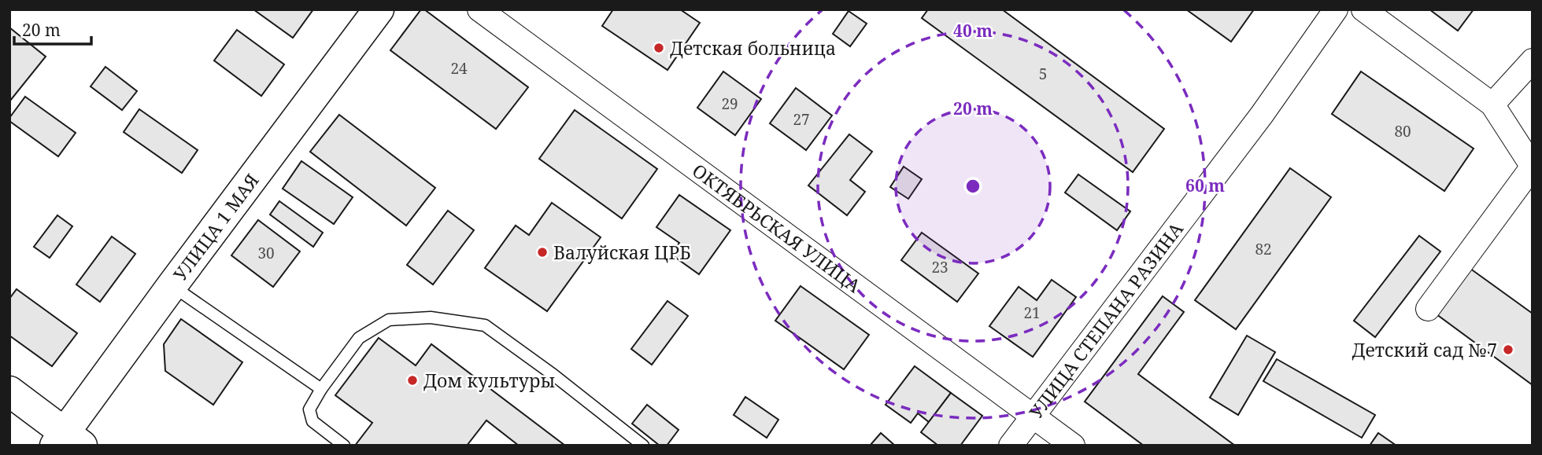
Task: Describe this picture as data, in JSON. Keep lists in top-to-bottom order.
{
  "streets": {
    "main road": ["УЛИЦА 1 МАЯ"],
    "street": ["ОКТЯБРЬСКАЯ УЛИЦА", "УЛИЦА СТЕПАНА РАЗИНА"]
  },
  "crossings": [
    ["ОКТЯБРЬСКАЯ УЛИЦА", "УЛИЦА СТЕПАНА РАЗИНА"]
  ],
  "places": [
    "Детская больница",
    "Валуйская ЦРБ",
    "Детский сад №7",
    "Дом культуры"
  ],
  "house_numbers": [
    "24",
    "5",
    "29",
    "27",
    "80",
    "82",
    "30",
    "23",
    "21"
  ],
  "scale_bar": "20 m",
  "rings": ["40 m", "20 m", "60 m"]
}
